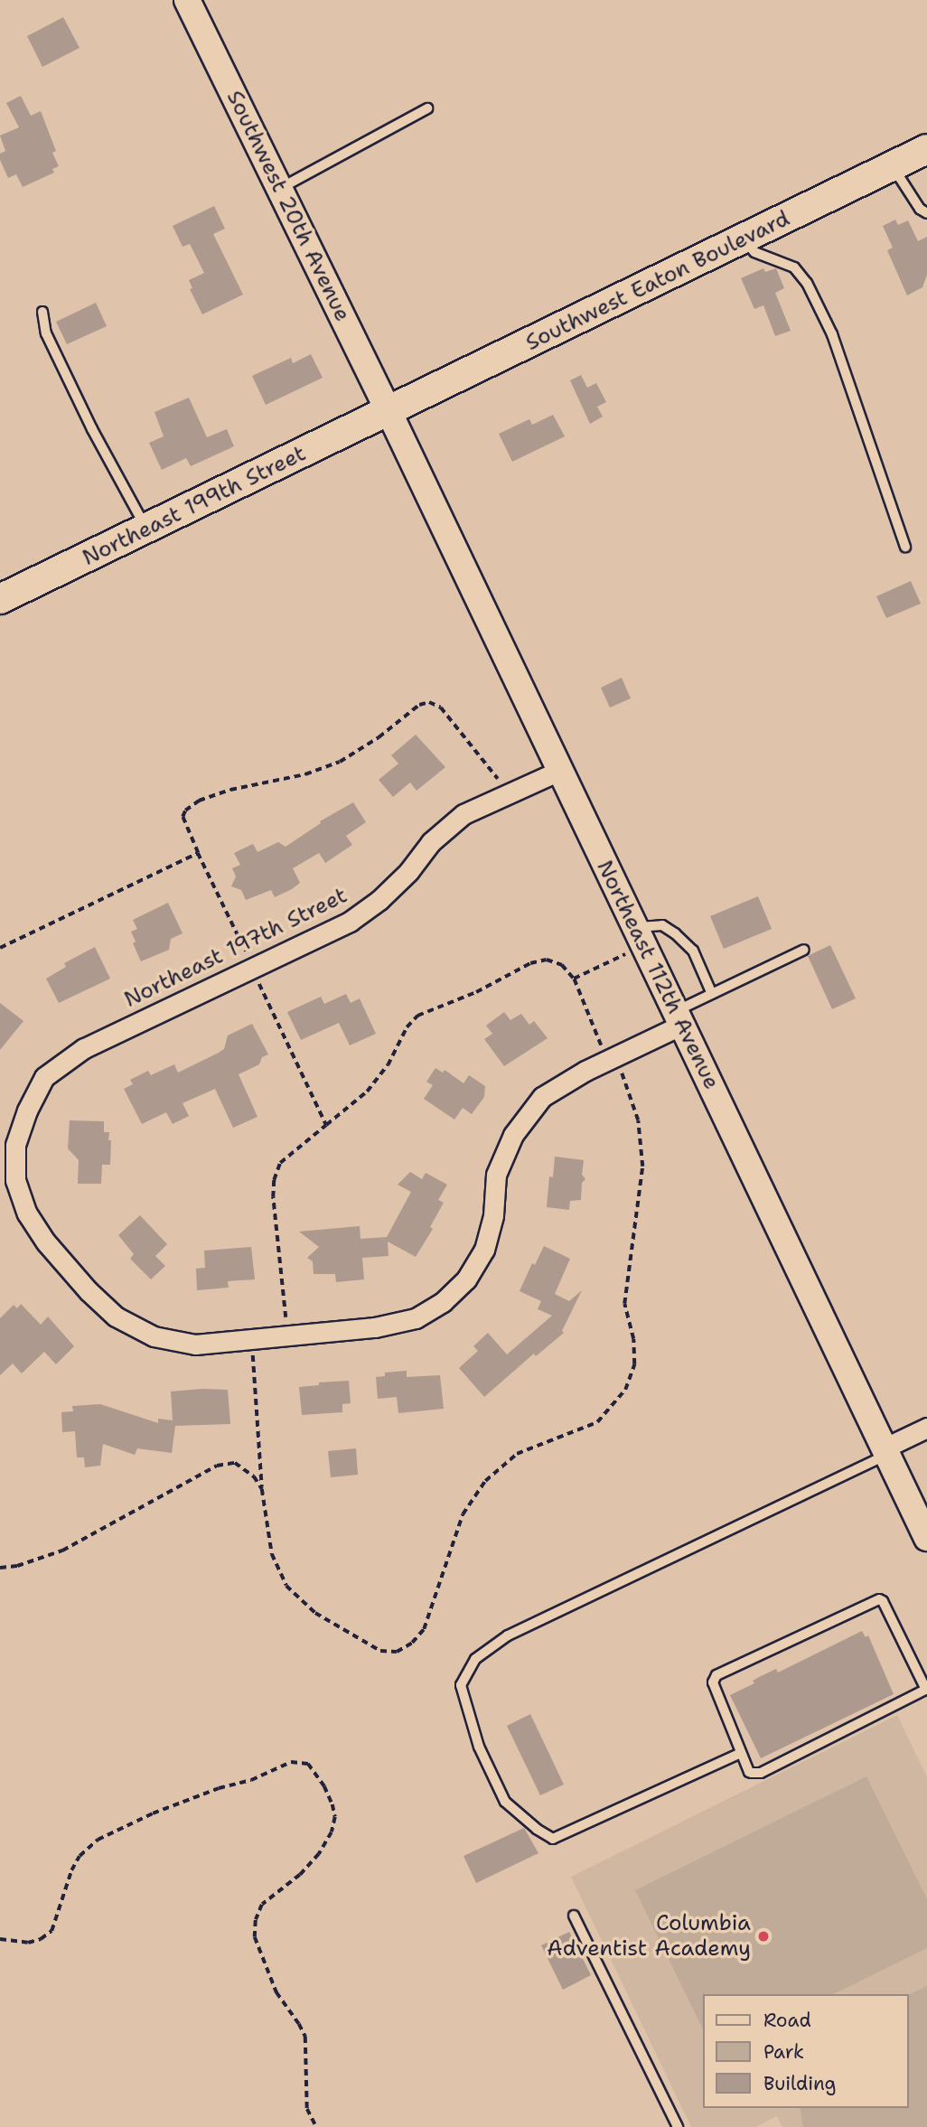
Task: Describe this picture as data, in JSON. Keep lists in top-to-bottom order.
{
  "streets": {
    "main road": ["Southwest Eaton Boulevard", "Northeast 199th Street"],
    "street": ["Southwest 20th Avenue", "Northeast 197th Street", "Northeast 112th Avenue"]
  },
  "crossings": [
    ["Southwest 20th Avenue", "Southwest Eaton Boulevard"],
    ["Southwest 20th Avenue", "Northeast 199th Street"],
    ["Southwest 20th Avenue", "Northeast 112th Avenue"],
    ["Southwest Eaton Boulevard", "Northeast 199th Street"],
    ["Southwest Eaton Boulevard", "Northeast 112th Avenue"],
    ["Northeast 199th Street", "Northeast 112th Avenue"],
    ["Northeast 197th Street", "Northeast 112th Avenue"]
  ],
  "places": ["Columbia Adventist Academy"],
  "legend": ["Road", "Park", "Building"]
}
